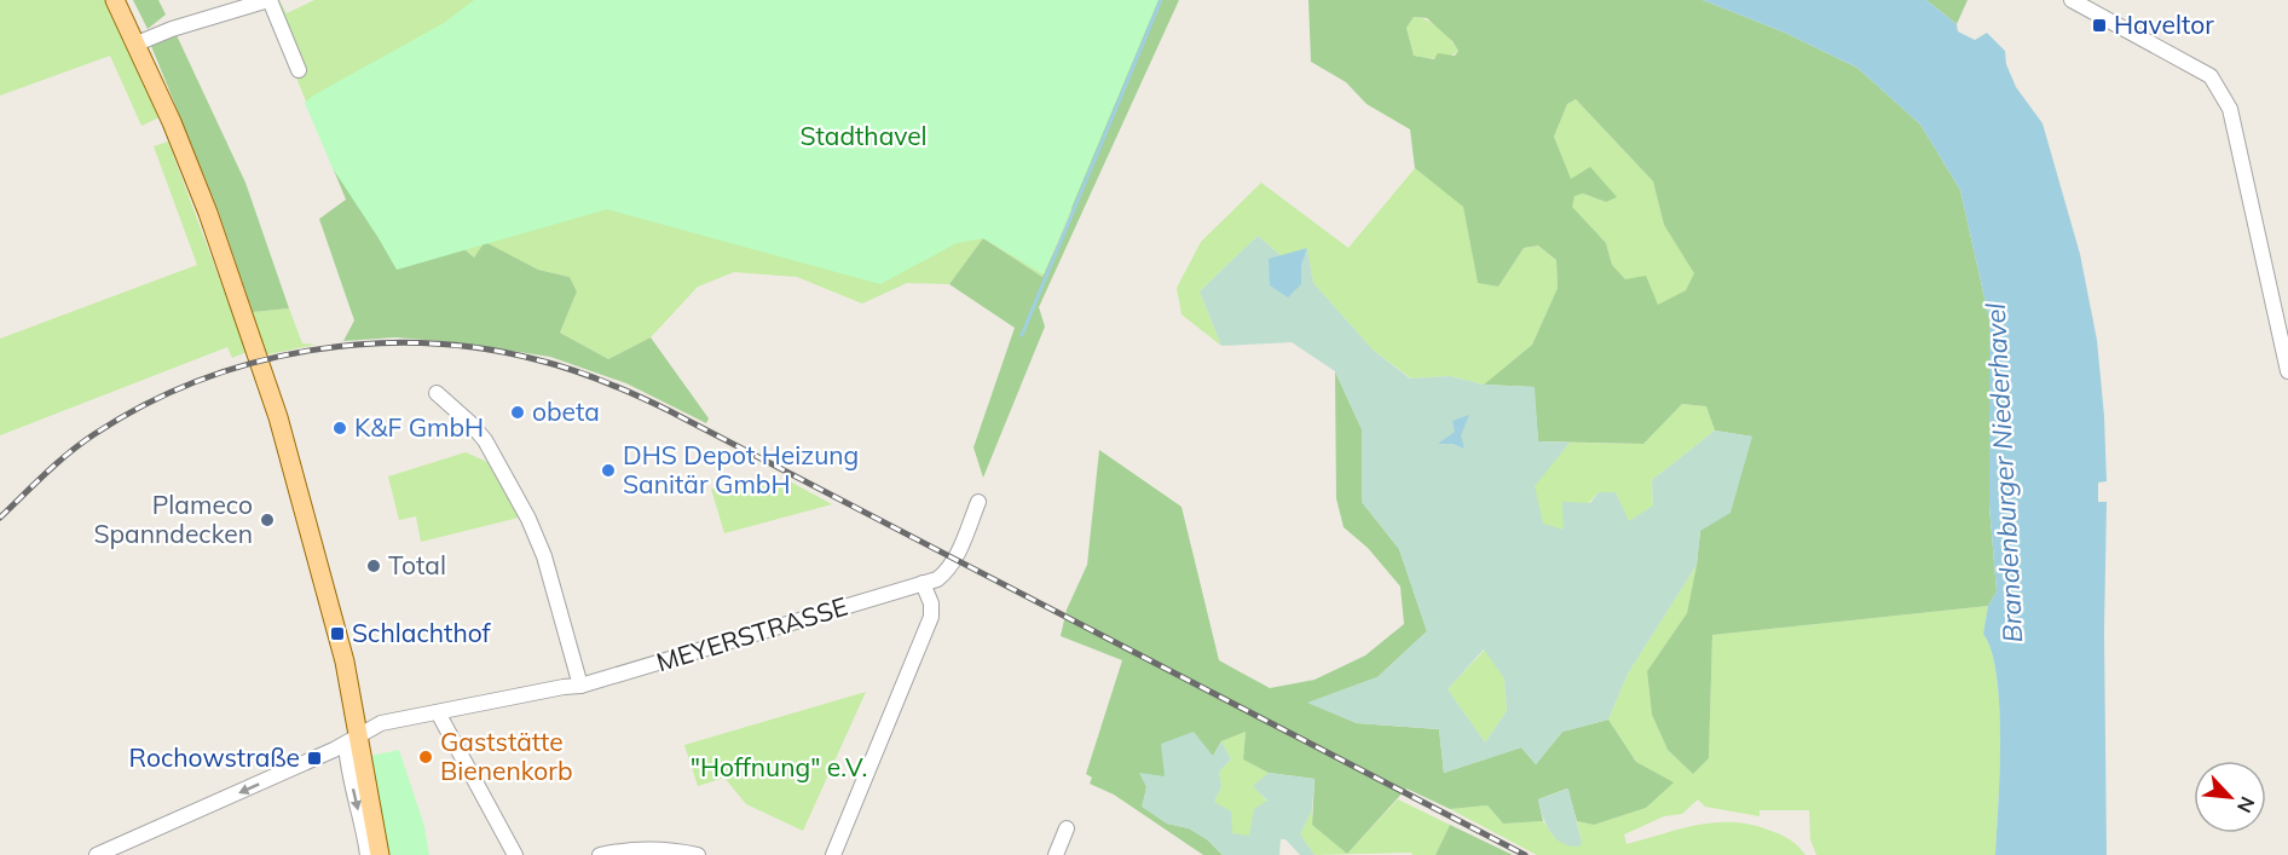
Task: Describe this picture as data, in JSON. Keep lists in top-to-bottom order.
{
  "streets": {
    "street": ["MEYERSTRASSE"]
  },
  "water": ["Brandenburger Niederhavel"],
  "parks": ["Stadthavel", "\"Hoffnung\" e.V."],
  "places": {
    "transit": ["Haveltor", "Schlachthof", "Rochowstraße"],
    "other": [
      "obeta",
      "K&F GmbH",
      "DHS Depot Heizung Sanitär GmbH",
      "Plameco Spanndecken",
      "Total",
      "Gaststätte Bienenkorb"
    ]
  },
  "north": "bottom right"
}
